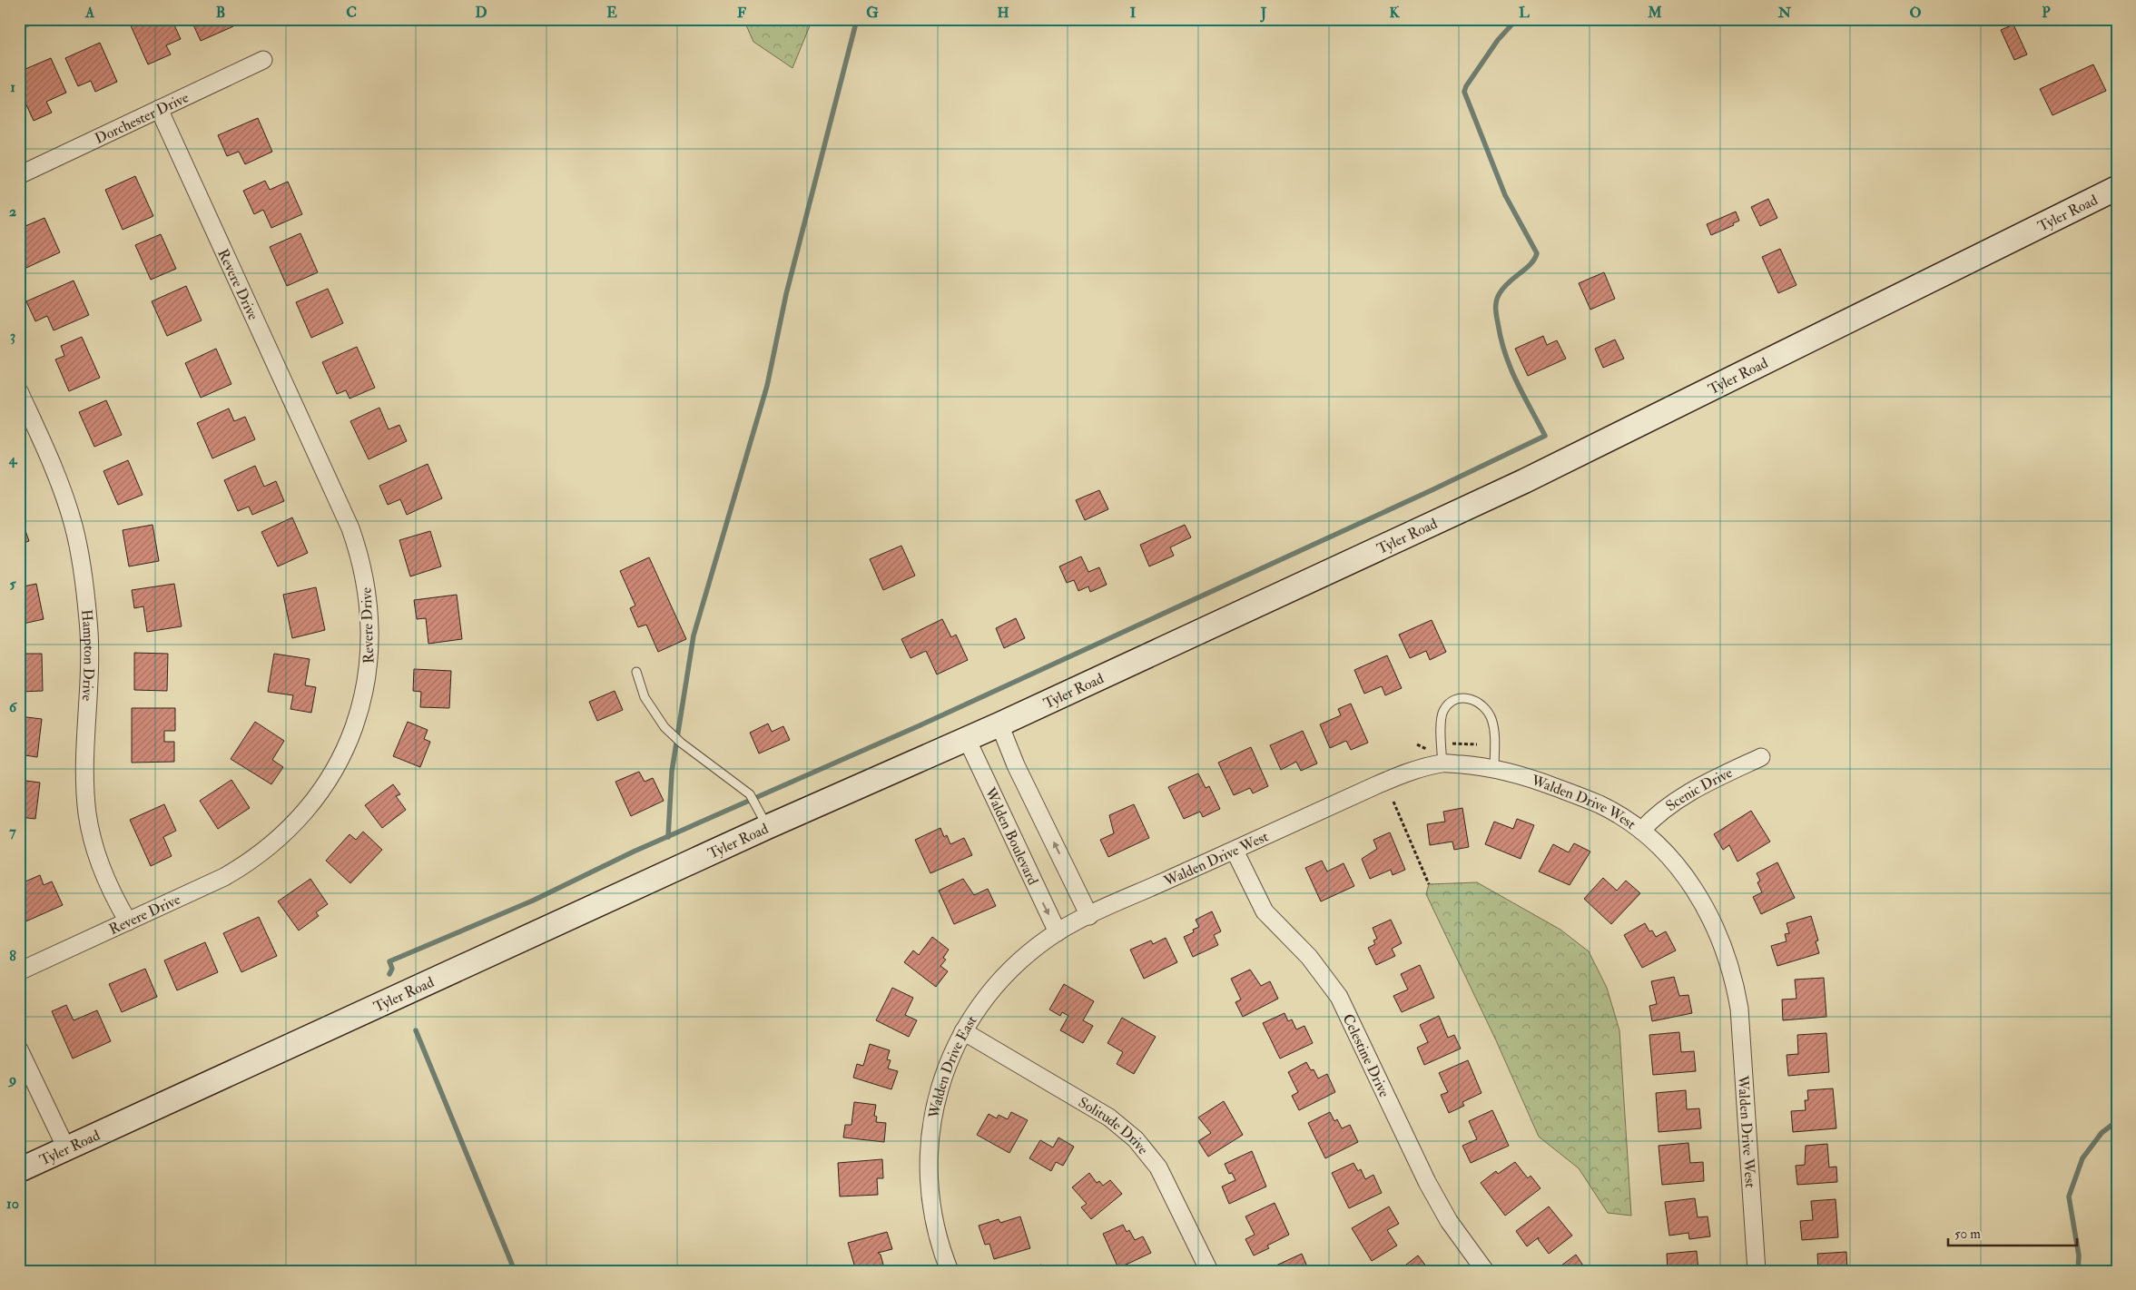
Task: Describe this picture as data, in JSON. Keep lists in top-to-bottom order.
{
  "streets": {
    "street": [
      "Dorchester Drive",
      "Tyler Road",
      "Revere Drive",
      "Hampton Drive",
      "Scenic Drive",
      "Walden Drive West",
      "Walden Boulevard",
      "Celestine Drive",
      "Walden Drive East",
      "Solitude Drive"
    ]
  },
  "crossings": [
    ["Dorchester Drive", "Revere Drive"],
    ["Tyler Road", "Walden Boulevard"],
    ["Revere Drive", "Hampton Drive"],
    ["Scenic Drive", "Walden Drive West"],
    ["Walden Drive West", "Celestine Drive"],
    ["Walden Drive West", "Walden Drive East"],
    ["Walden Boulevard", "Walden Drive East"],
    ["Walden Drive East", "Solitude Drive"]
  ],
  "scale_bar": "50 m",
  "grid": {
    "columns": [
      "A",
      "B",
      "C",
      "D",
      "E",
      "F",
      "G",
      "H",
      "I",
      "J",
      "K",
      "L",
      "M",
      "N",
      "O",
      "P"
    ],
    "rows": [
      "1",
      "2",
      "3",
      "4",
      "5",
      "6",
      "7",
      "8",
      "9",
      "10"
    ]
  }
}
